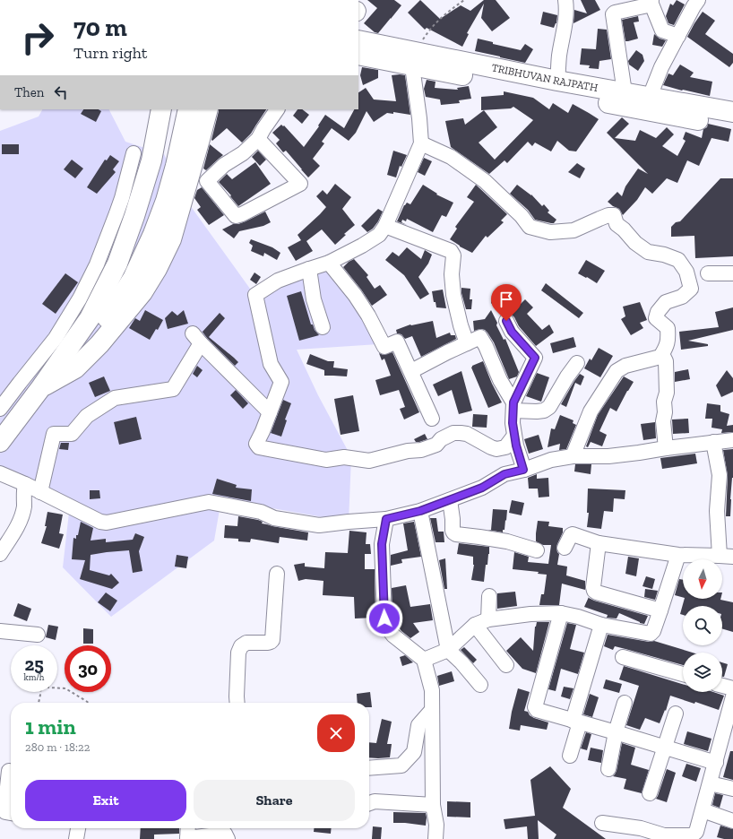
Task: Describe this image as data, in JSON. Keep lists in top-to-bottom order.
{
  "streets": {
    "highway": ["TRIBHUVAN RAJPATH"]
  },
  "north": "bottom",
  "page": {
    "turn": ["70 m", "Turn right"],
    "then": "Then",
    "speed": "25 km/h",
    "limit": "30",
    "heading": ["1 min", "280 m · 18:22"],
    "buttons": ["Exit", "Share"]
  }
}
